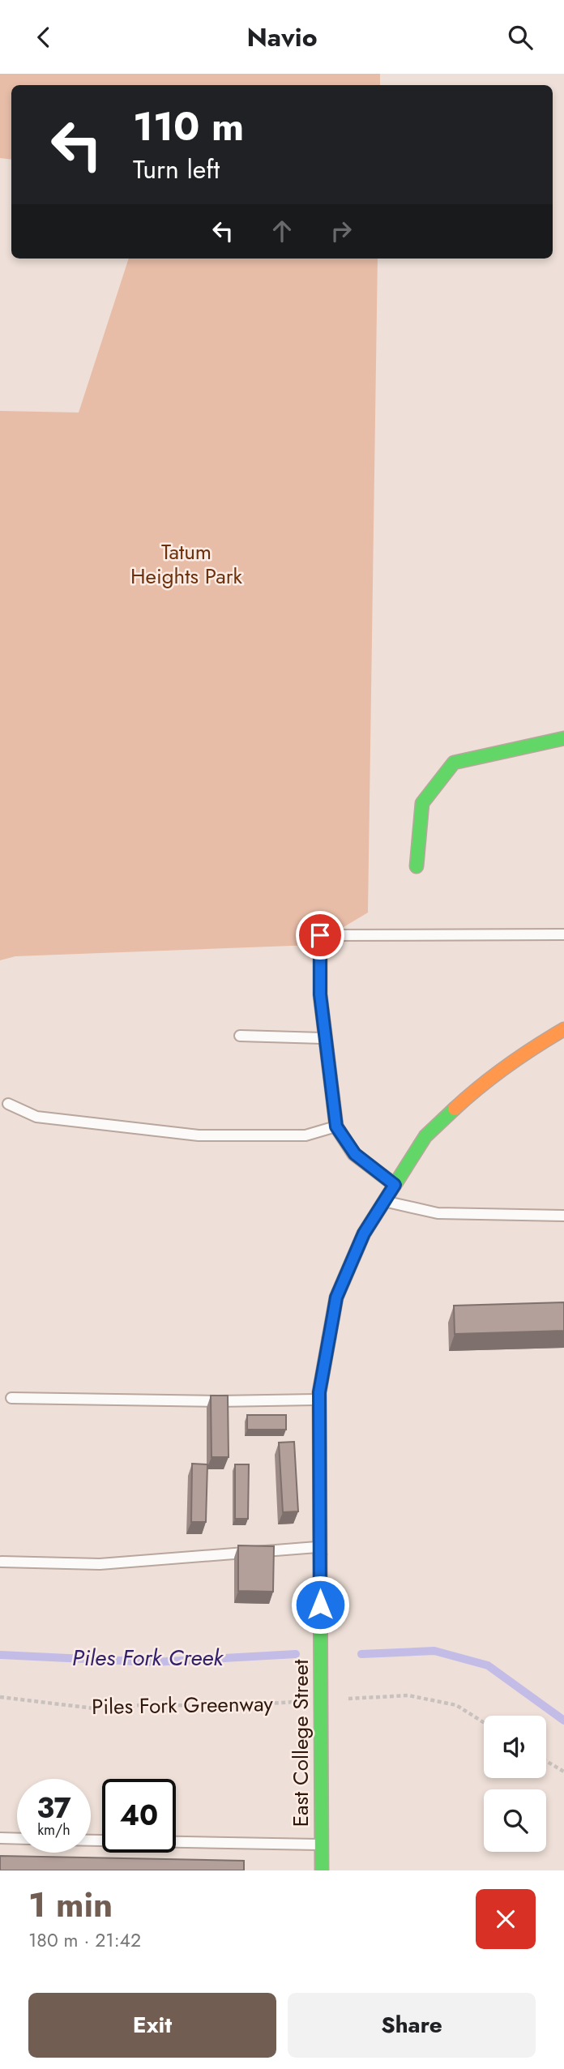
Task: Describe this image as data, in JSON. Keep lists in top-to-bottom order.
{
  "streets": {
    "street": ["East College Street"],
    "path": ["Piles Fork Greenway"]
  },
  "crossings": [
    ["Piles Fork Greenway", "East College Street"]
  ],
  "water": ["Piles Fork Creek"],
  "parks": ["Tatum Heights Park"],
  "page": {
    "header": "Navio",
    "turn": ["110 m", "Turn left"],
    "speed": "37 km/h",
    "limit": "40",
    "heading": ["1 min", "180 m · 21:42"],
    "buttons": ["Exit", "Share"]
  }
}
